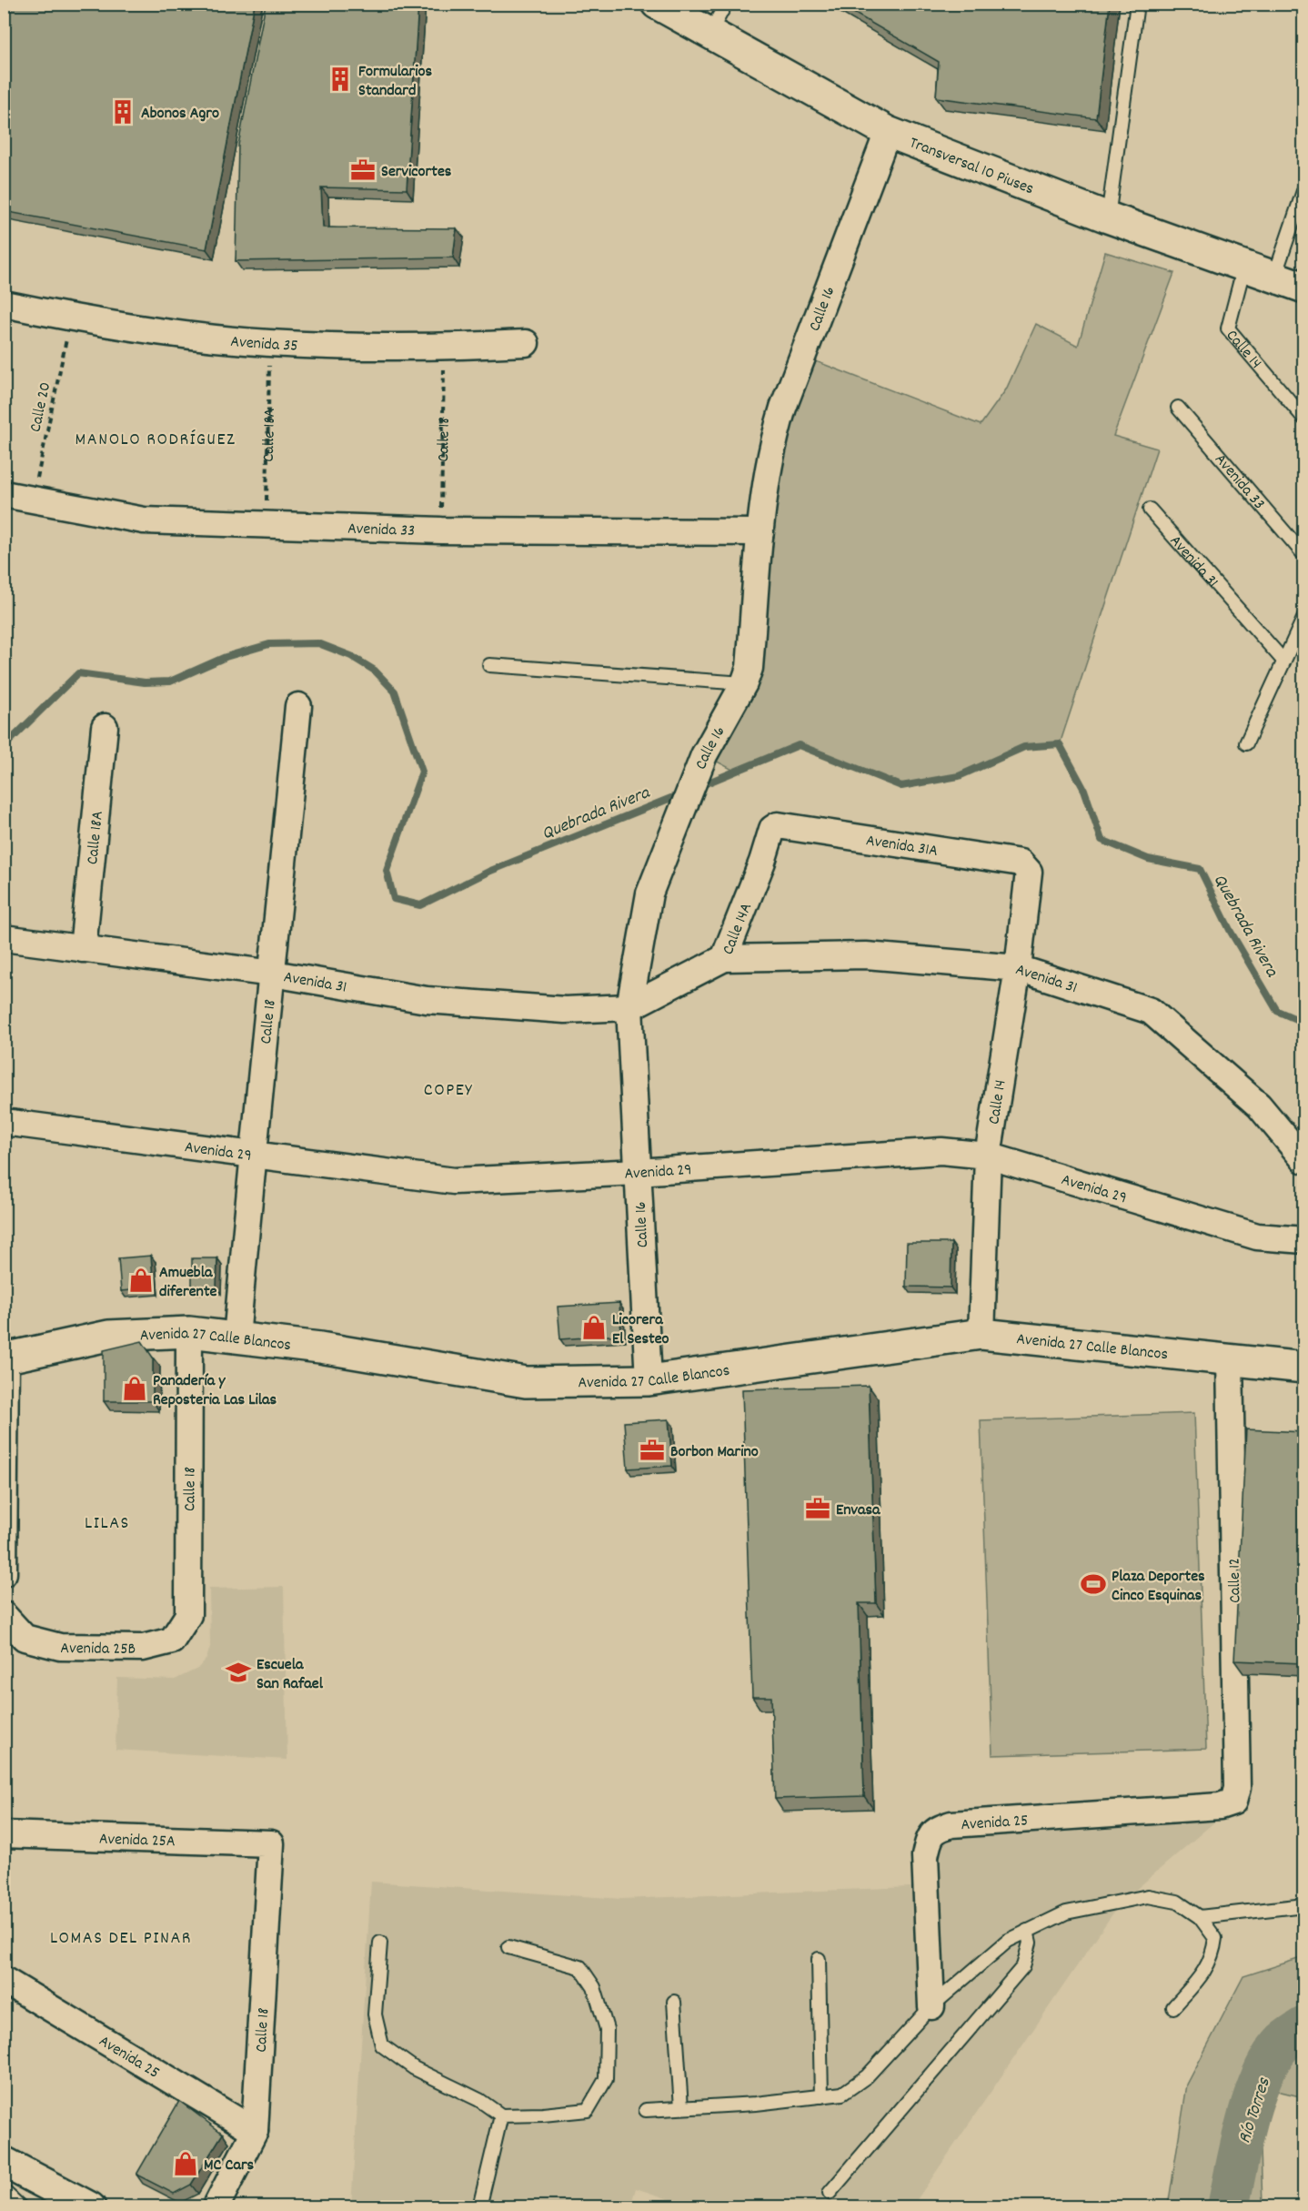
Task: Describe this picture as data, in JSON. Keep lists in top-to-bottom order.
{
  "streets": {
    "main road": ["Transversal 10 Piuses", "Avenida 27 Calle Blancos"],
    "street": [
      "Calle 16",
      "Avenida 35",
      "Calle 14",
      "Calle 18A",
      "Calle 18",
      "Avenida 33",
      "Avenida 31",
      "Avenida 31A",
      "Calle 14A",
      "Avenida 29",
      "Calle 12",
      "Avenida 25B",
      "Avenida 25",
      "Avenida 25A"
    ],
    "path": ["Calle 20"]
  },
  "crossings": [
    ["Transversal 10 Piuses", "Calle 16"],
    ["Transversal 10 Piuses", "Calle 14"],
    ["Calle 16", "Avenida 33"],
    ["Calle 16", "Avenida 31"],
    ["Calle 16", "Calle 14A"],
    ["Calle 16", "Avenida 29"],
    ["Calle 16", "Avenida 27 Calle Blancos"],
    ["Avenida 35", "Calle 20"],
    ["Avenida 35", "Calle 18A"],
    ["Avenida 35", "Calle 18"],
    ["Calle 14", "Avenida 31"],
    ["Calle 14", "Avenida 31A"],
    ["Calle 14", "Avenida 29"],
    ["Calle 14", "Avenida 27 Calle Blancos"],
    ["Calle 20", "Avenida 33"],
    ["Calle 18A", "Avenida 33"],
    ["Calle 18A", "Avenida 31"],
    ["Calle 18", "Avenida 33"],
    ["Calle 18", "Avenida 31"],
    ["Calle 18", "Avenida 29"],
    ["Calle 18", "Avenida 27 Calle Blancos"],
    ["Calle 18", "Avenida 25B"],
    ["Calle 18", "Avenida 25"],
    ["Calle 18", "Avenida 25A"],
    ["Avenida 31", "Calle 14A"],
    ["Avenida 31A", "Calle 14A"],
    ["Avenida 27 Calle Blancos", "Calle 12"],
    ["Calle 12", "Avenida 25"]
  ],
  "districts": [
    "MANOLO RODRÍGUEZ",
    "COPEY",
    "LILAS",
    "LOMAS DEL PINAR"
  ],
  "water": ["Quebrada Rivera", "Río Torres"],
  "places": {
    "building": ["Formularios Standard", "Abonos Agro"],
    "office": ["Servicortes", "Borbon Marino", "Envasa"],
    "shop": [
      "Amuebla diferente",
      "Licorera El Sesteo",
      "Panadería y Reposteria Las Lilas",
      "MC Cars"
    ],
    "sports": ["Plaza Deportes Cinco Esquinas"],
    "school or university": ["Escuela San Rafael"]
  }
}
